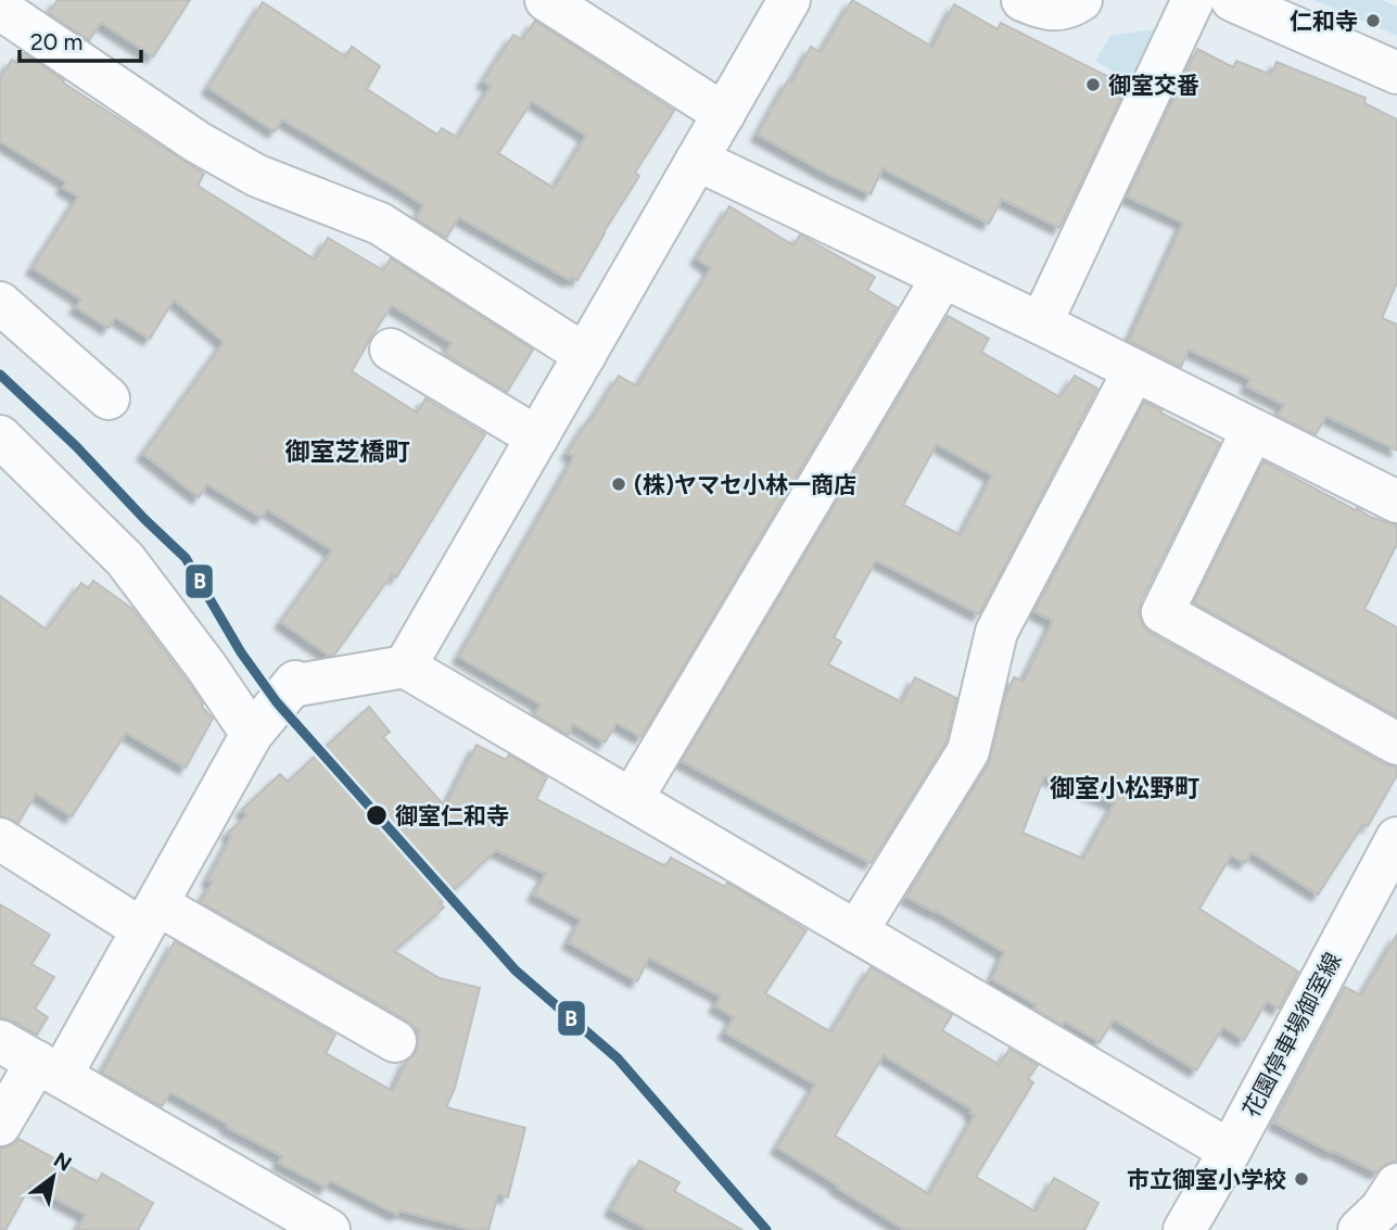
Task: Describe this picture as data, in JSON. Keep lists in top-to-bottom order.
{
  "streets": {
    "street": ["花園停車場御室線"]
  },
  "districts": ["御室芝橋町", "御室小松野町"],
  "places": [
    "仁和寺",
    "御室交番",
    "(株)ヤマセ小林一商店",
    "御室仁和寺",
    "市立御室小学校"
  ],
  "lines": ["transit line B"],
  "scale_bar": "20 m",
  "north": "top right"
}
